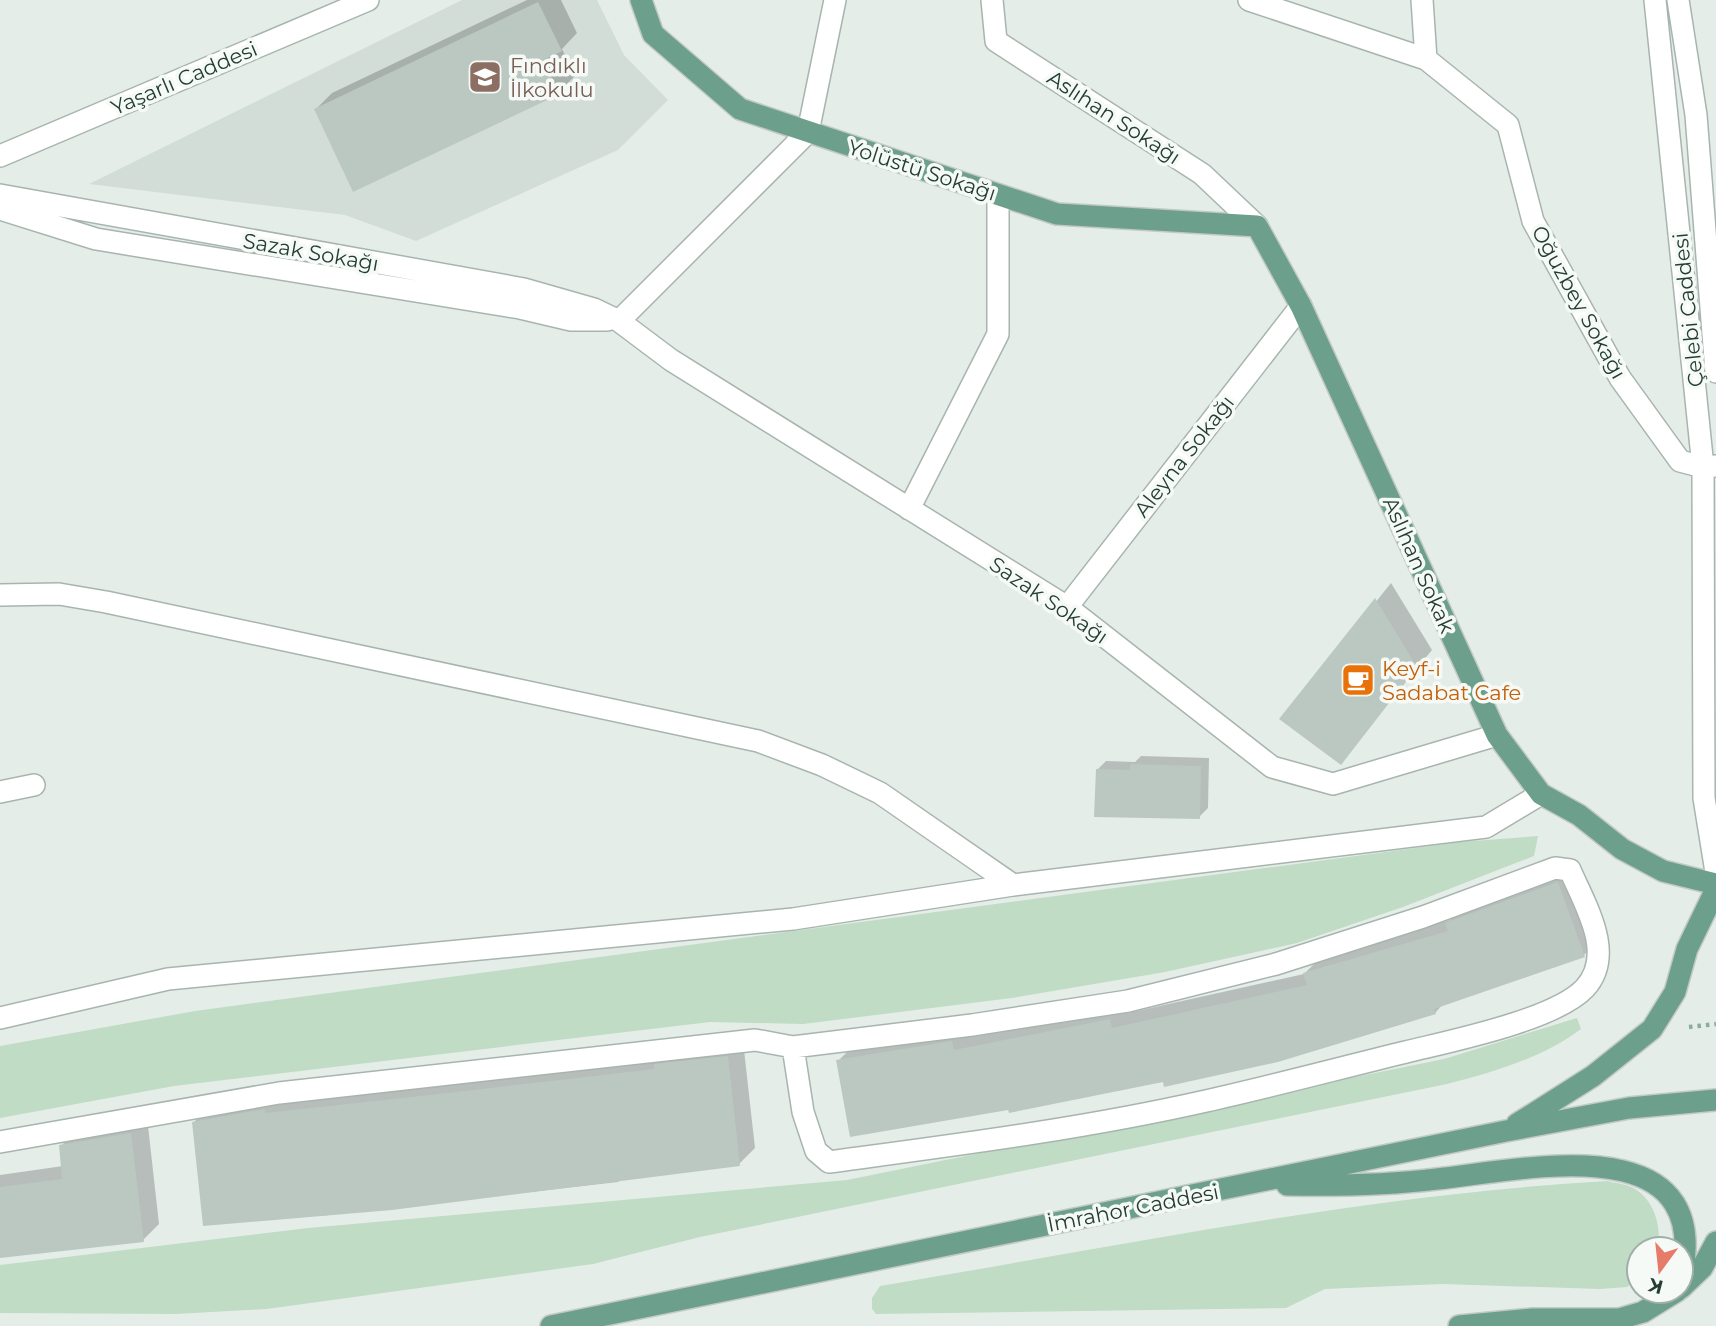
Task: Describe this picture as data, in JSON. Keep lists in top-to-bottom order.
{
  "streets": {
    "main road": ["Yolüstü Sokağı", "Aslıhan Sokak", "İmrahor Caddesi"],
    "street": [
      "Yaşarlı Caddesi",
      "Aslıhan Sokağı",
      "Sazak Sokağı",
      "Oğuzbey Sokağı",
      "Çelebi Caddesi",
      "Aleyna Sokağı"
    ]
  },
  "crossings": [
    ["Aslıhan Sokağı", "Yolüstü Sokağı"],
    ["Aslıhan Sokağı", "Aslıhan Sokak"],
    ["Yolüstü Sokağı", "Aslıhan Sokak"],
    ["Sazak Sokağı", "Aleyna Sokağı"],
    ["Sazak Sokağı", "Aslıhan Sokak"],
    ["Oğuzbey Sokağı", "Çelebi Caddesi"],
    ["Aleyna Sokağı", "Aslıhan Sokak"]
  ],
  "places": {
    "school or university": ["Fındıklı İlkokulu"],
    "cafe": ["Keyf-i Sadabat Cafe"]
  },
  "north": "bottom"
}
